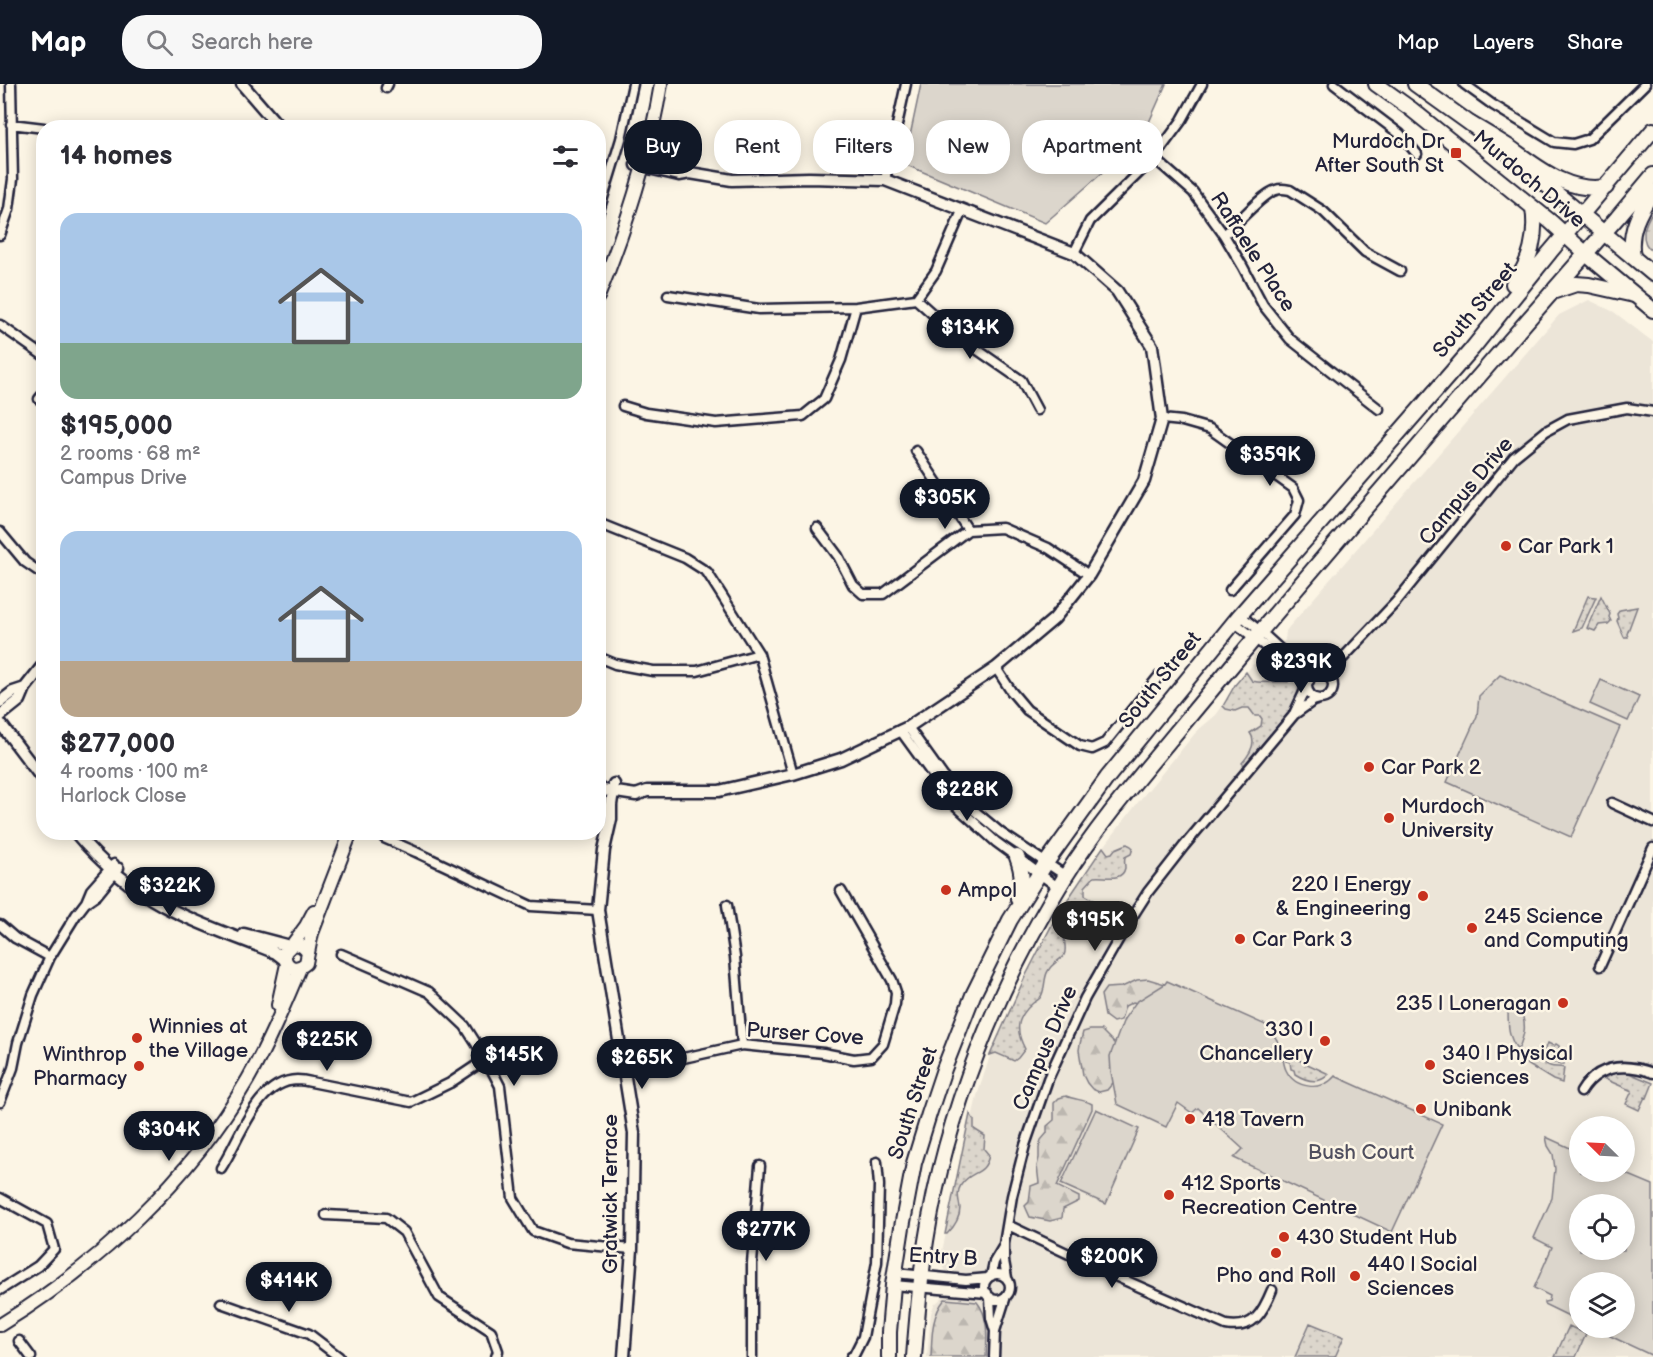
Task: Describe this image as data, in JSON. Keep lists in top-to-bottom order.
{
  "streets": {
    "main road": ["Murdoch Drive", "South Street"],
    "street": [
      "Raffaele Place",
      "Campus Drive",
      "Purser Cove",
      "Gratwick Terrace",
      "Entry B"
    ]
  },
  "crossings": [
    ["Murdoch Drive", "South Street"],
    ["South Street", "Entry B"],
    ["Campus Drive", "Entry B"],
    ["Purser Cove", "Gratwick Terrace"]
  ],
  "parks": ["Bush Court"],
  "places": {
    "transit": ["Murdoch Dr After South St"],
    "other": [
      "Car Park 1",
      "Car Park 2",
      "Murdoch University",
      "Ampol",
      "220 | Energy & Engineering",
      "245 Science and Computing",
      "Car Park 3",
      "235 | Loneragan",
      "Winnies at the Village",
      "330 | Chancellery",
      "340 | Physical Sciences",
      "Winthrop Pharmacy",
      "Unibank",
      "418 Tavern",
      "412 Sports Recreation Centre",
      "430 Student Hub",
      "Pho and Roll",
      "440 | Social Sciences"
    ]
  },
  "north": "top left",
  "page": {
    "header": "Map",
    "search": "Search here",
    "nav": ["Map", "Layers", "Share"],
    "chip": [
      "Buy",
      "Rent",
      "Filters",
      "New",
      "Apartment"
    ],
    "heading": "14 homes",
    "list": [
      {
        "name": "$195,000",
        "note": "2 rooms · 68 m² · Campus Drive"
      },
      {
        "name": "$277,000",
        "note": "4 rooms · 100 m² · Harlock Close"
      }
    ],
    "price": [
      "$134K",
      "$359K",
      "$305K",
      "$239K",
      "$228K",
      "$322K",
      "$195K",
      "$225K",
      "$145K",
      "$265K",
      "$304K",
      "$277K",
      "$200K",
      "$414K"
    ]
  }
}
